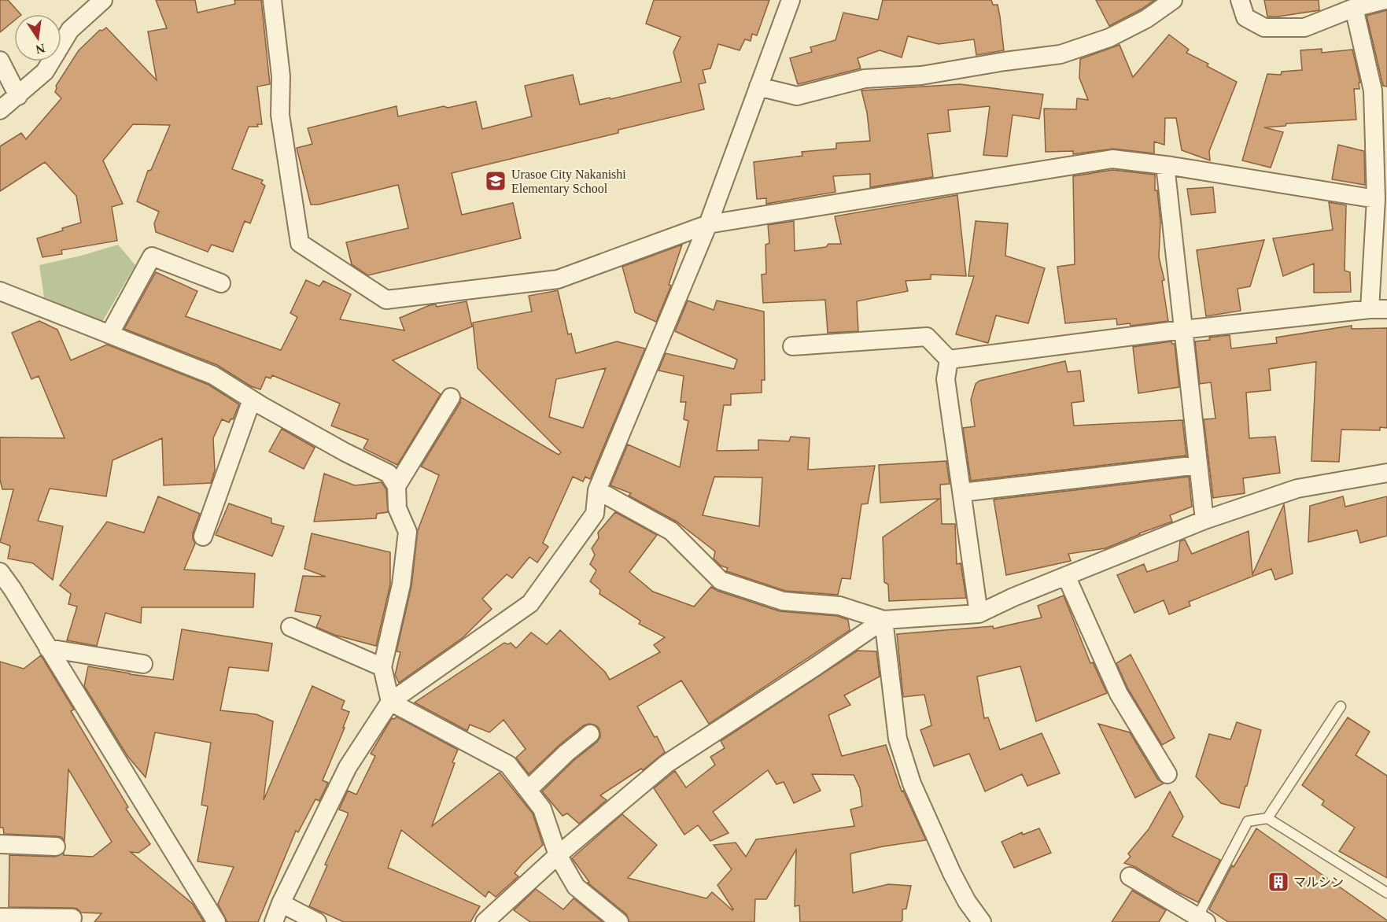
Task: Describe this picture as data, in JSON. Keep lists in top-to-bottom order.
{
  "places": {
    "school or university": ["Urasoe City Nakanishi Elementary School"],
    "building": ["マルシン"]
  },
  "north": "bottom"
}
